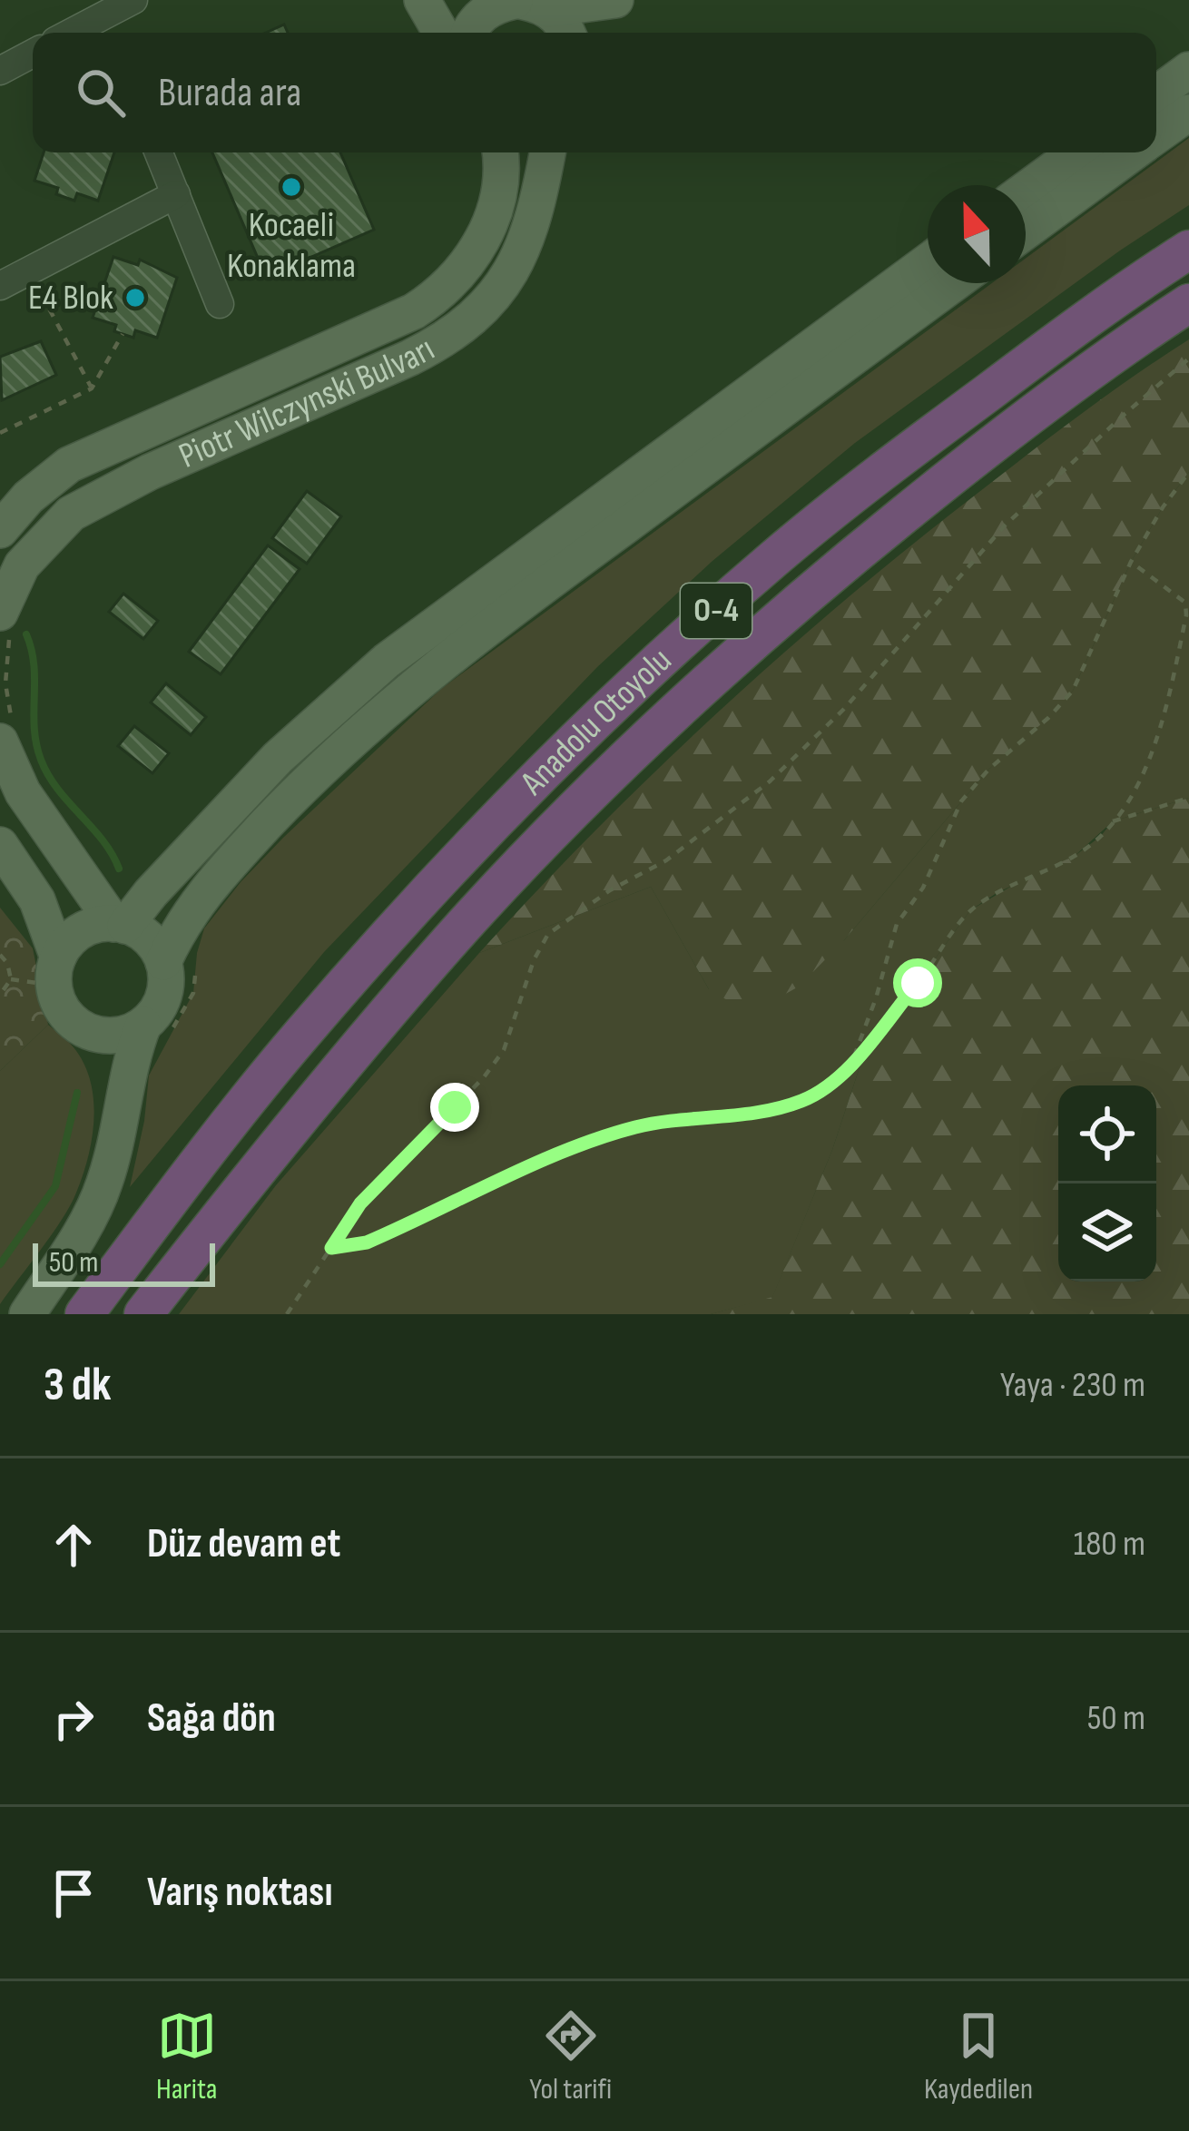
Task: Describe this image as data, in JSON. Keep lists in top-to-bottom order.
{
  "streets": {
    "highway": ["O-4", "Anadolu Otoyolu"],
    "main road": ["Piotr Wilczynski Bulvarı"]
  },
  "places": ["Kocaeli Konaklama", "E4 Blok"],
  "scale_bar": "50 m",
  "north": "top",
  "page": {
    "search": "Burada ara",
    "scale": "50 m",
    "heading": ["3 dk", "Yaya · 230 m"],
    "list": [
      ["Düz devam et", "180 m"],
      ["Sağa dön", "50 m"],
      "Varış noktası"
    ],
    "nav": ["Harita", "Yol tarifi", "Kaydedilen"]
  }
}
